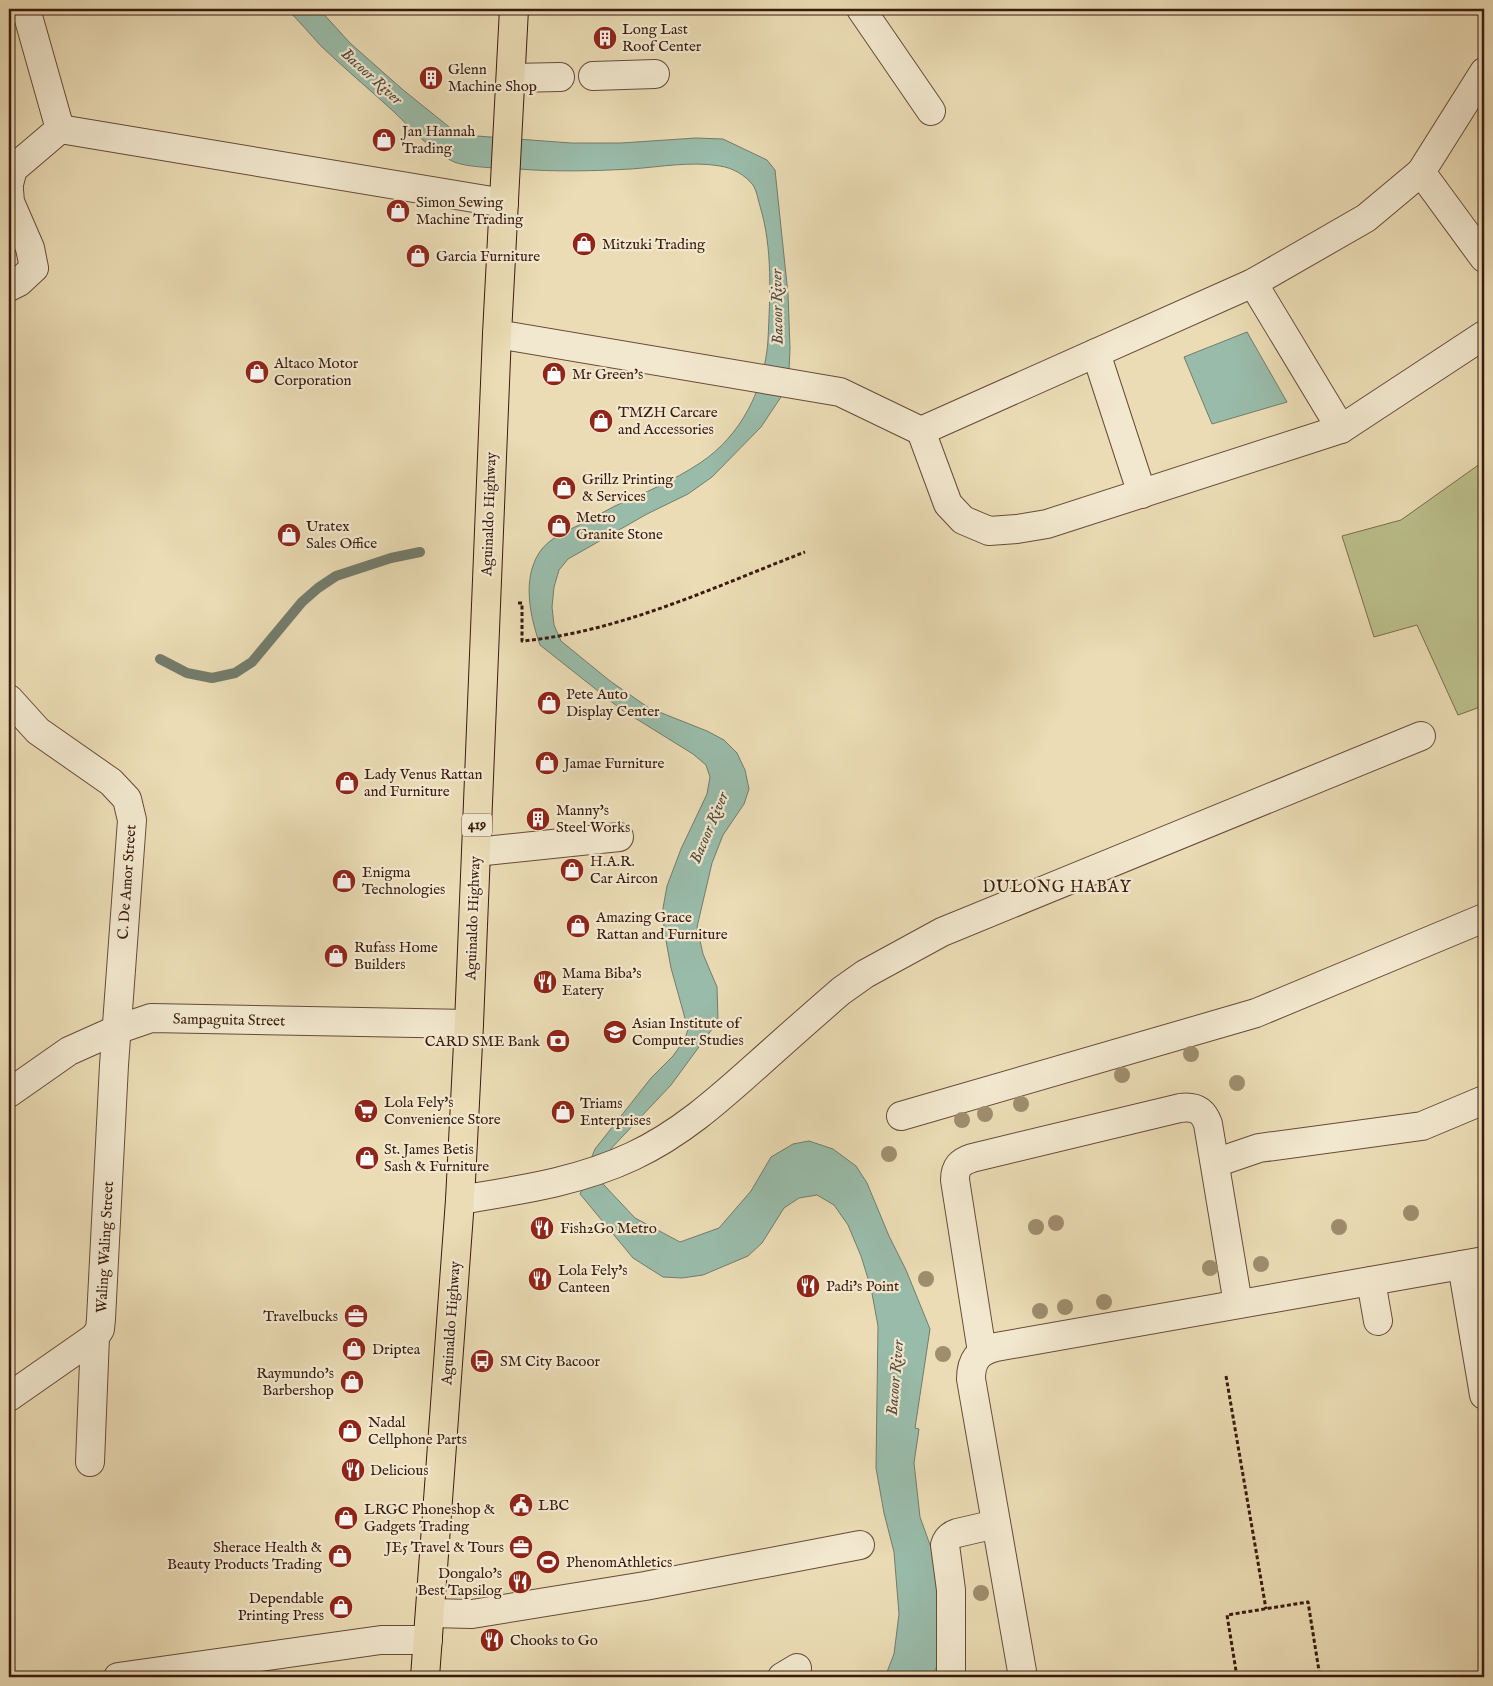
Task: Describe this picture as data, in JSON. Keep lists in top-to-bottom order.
{
  "streets": {
    "highway": ["Aguinaldo Highway", "419"],
    "street": ["C. De Amor Street", "Sampaguita Street", "Waling Waling Street"]
  },
  "crossings": [
    ["Aguinaldo Highway", "Sampaguita Street"],
    ["C. De Amor Street", "Sampaguita Street"],
    ["C. De Amor Street", "Waling Waling Street"],
    ["Sampaguita Street", "Waling Waling Street"]
  ],
  "districts": ["DULONG HABAY"],
  "water": ["Bacoor River"],
  "places": {
    "building": ["Long Last Roof Center", "Glenn Machine Shop", "Manny's Steel Works"],
    "shop": [
      "Jan Hannah Trading",
      "Simon Sewing Machine Trading",
      "Mitzuki Trading",
      "Garcia Furniture",
      "Altaco Motor Corporation",
      "Mr Green's",
      "TMZH Carcare and Accessories",
      "Grillz Printing & Services",
      "Metro Granite Stone",
      "Uratex Sales Office",
      "Pete Auto Display Center",
      "Jamae Furniture",
      "Lady Venus Rattan and Furniture",
      "H.A.R. Car Aircon",
      "Enigma Technologies",
      "Amazing Grace Rattan and Furniture",
      "Rufass Home Builders",
      "Triams Enterprises",
      "St. James Betis Sash & Furniture",
      "Driptea",
      "Raymundo's Barbershop",
      "Nadal Cellphone Parts",
      "LRGC Phoneshop & Gadgets Trading",
      "Sherace Health & Beauty Products Trading",
      "Dependable Printing Press"
    ],
    "restaurant": [
      "Mama Biba's Eatery",
      "Fish2Go Metro",
      "Lola Fely's Canteen",
      "Padi's Point",
      "Delicious",
      "Dongalo's Best Tapsilog",
      "Chooks to Go"
    ],
    "school or university": ["Asian Institute of Computer Studies"],
    "bank": ["CARD SME Bank"],
    "supermarket": ["Lola Fely's Convenience Store"],
    "office": ["Travelbucks", "JE5 Travel & Tours"],
    "bus stop": ["SM City Bacoor"],
    "public building": ["LBC"],
    "sports": ["PhenomAthletics"]
  }
}
